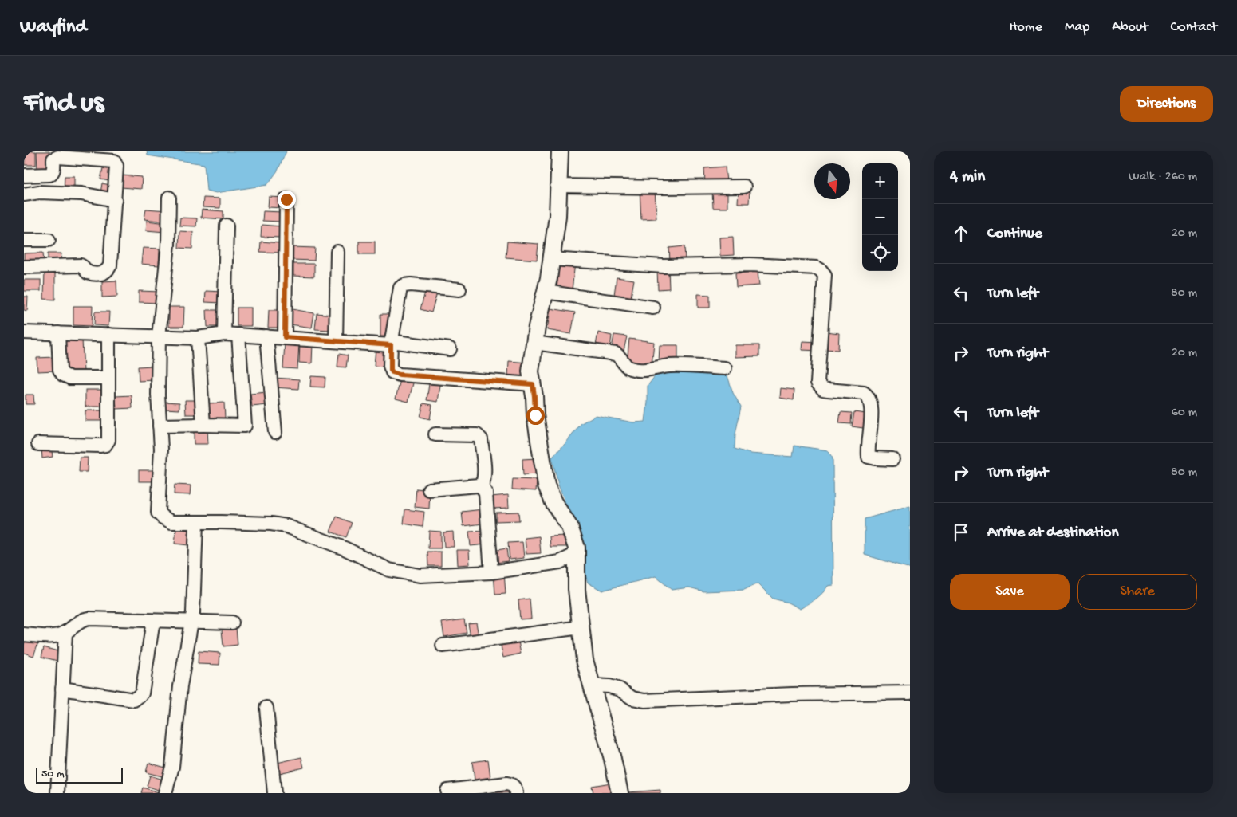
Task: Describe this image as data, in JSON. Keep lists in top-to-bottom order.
{
  "scale_bar": "50 m",
  "north": "bottom",
  "page": {
    "header": "Wayfind",
    "nav": [
      "Home",
      "Map",
      "About",
      "Contact"
    ],
    "buttons": [
      "Directions",
      ["Save", "Share"]
    ],
    "title": "Find us",
    "heading": ["4 min", "Walk · 260 m"],
    "map_buttons": ["+", "−"],
    "list": [
      ["Continue", "20 m"],
      ["Turn left", "80 m"],
      ["Turn right", "20 m"],
      ["Turn left", "60 m"],
      ["Turn right", "80 m"],
      "Arrive at destination"
    ],
    "scale": "50 m"
  }
}
